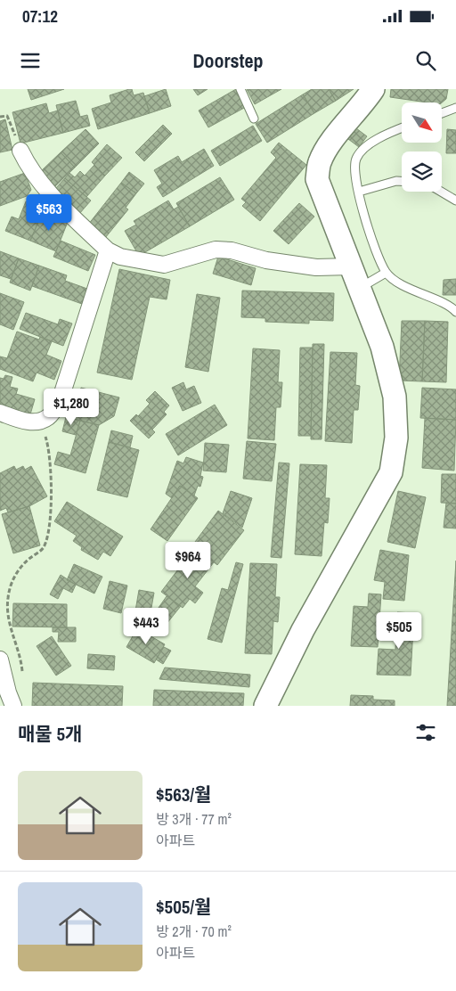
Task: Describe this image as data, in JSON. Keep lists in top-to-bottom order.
{
  "north": "bottom right",
  "page": {
    "status": "07:12",
    "header": "Doorstep",
    "price": [
      "$563",
      "$1,280",
      "$964",
      "$443",
      "$505"
    ],
    "heading": "매물 5개",
    "list": [
      {
        "name": "$563/월",
        "note": "방 3개 · 77 m² · 아파트"
      },
      {
        "name": "$505/월",
        "note": "방 2개 · 70 m² · 아파트"
      }
    ]
  }
}
